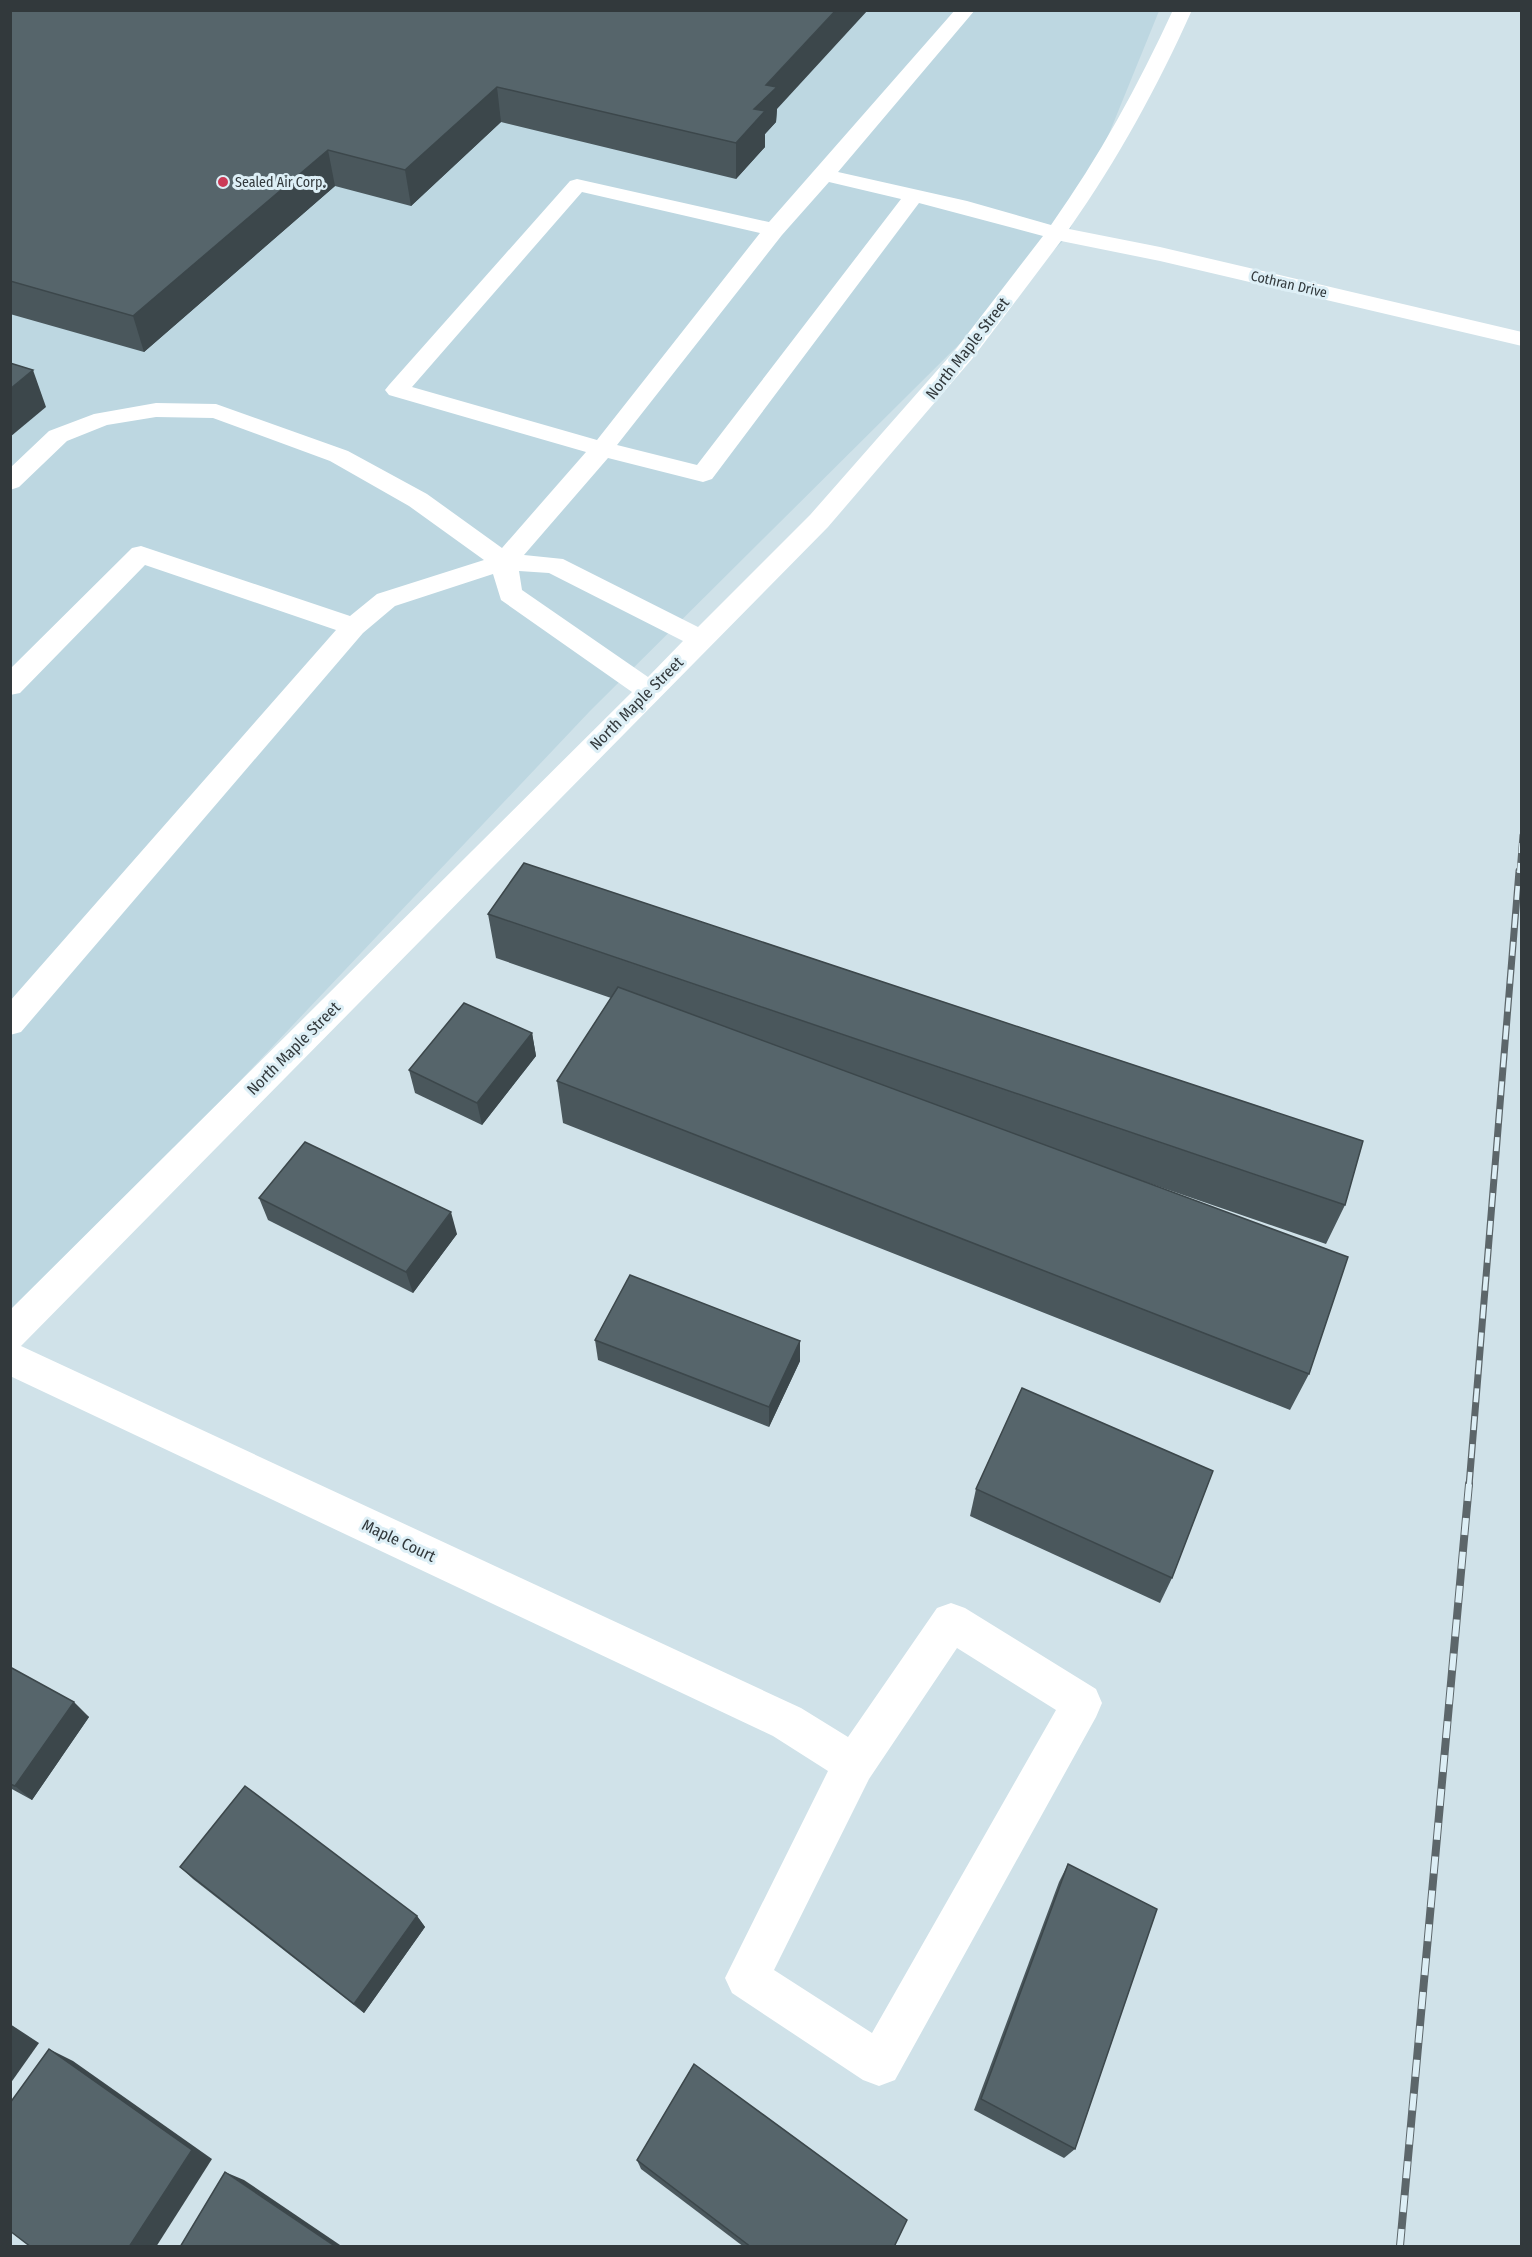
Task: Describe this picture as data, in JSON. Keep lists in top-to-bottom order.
{
  "streets": {
    "street": ["Cothran Drive", "North Maple Street", "Maple Court"]
  },
  "crossings": [
    ["Cothran Drive", "North Maple Street"]
  ],
  "places": ["Sealed Air Corp."]
}
